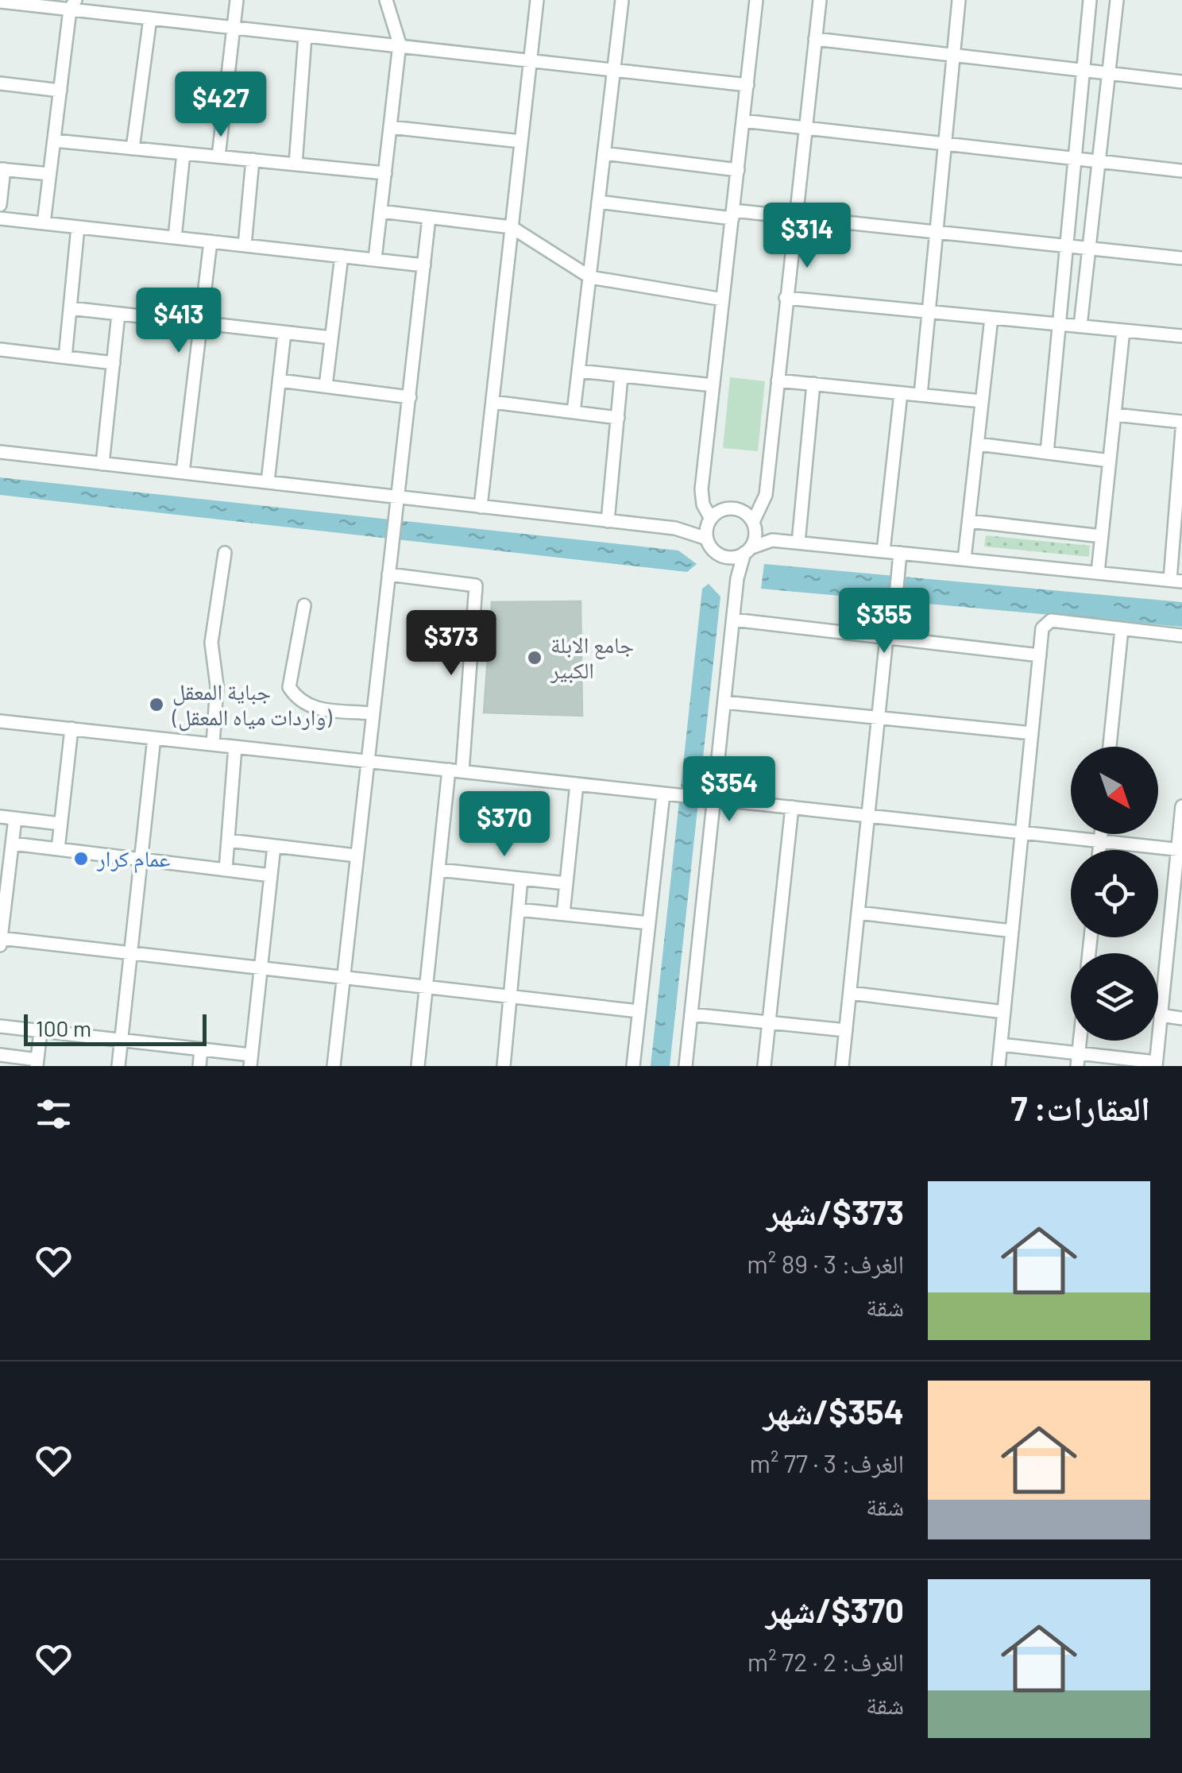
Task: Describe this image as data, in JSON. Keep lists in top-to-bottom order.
{
  "places": ["جامع الابلة الكبير", "جباية المعقل (واردات مياه المعقل)", "عمام كرار"],
  "scale_bar": "100 m",
  "north": "bottom right",
  "page": {
    "price": [
      "$427",
      "$314",
      "$413",
      "$355",
      "$373",
      "$354",
      "$370"
    ],
    "scale": "100 m",
    "heading": "العقارات: 7",
    "list": [
      {
        "name": "$373/شهر",
        "note": "الغرف: 3 · 89 m² · شقة"
      },
      {
        "name": "$354/شهر",
        "note": "الغرف: 3 · 77 m² · شقة"
      },
      {
        "name": "$370/شهر",
        "note": "الغرف: 2 · 72 m² · شقة"
      }
    ]
  }
}
